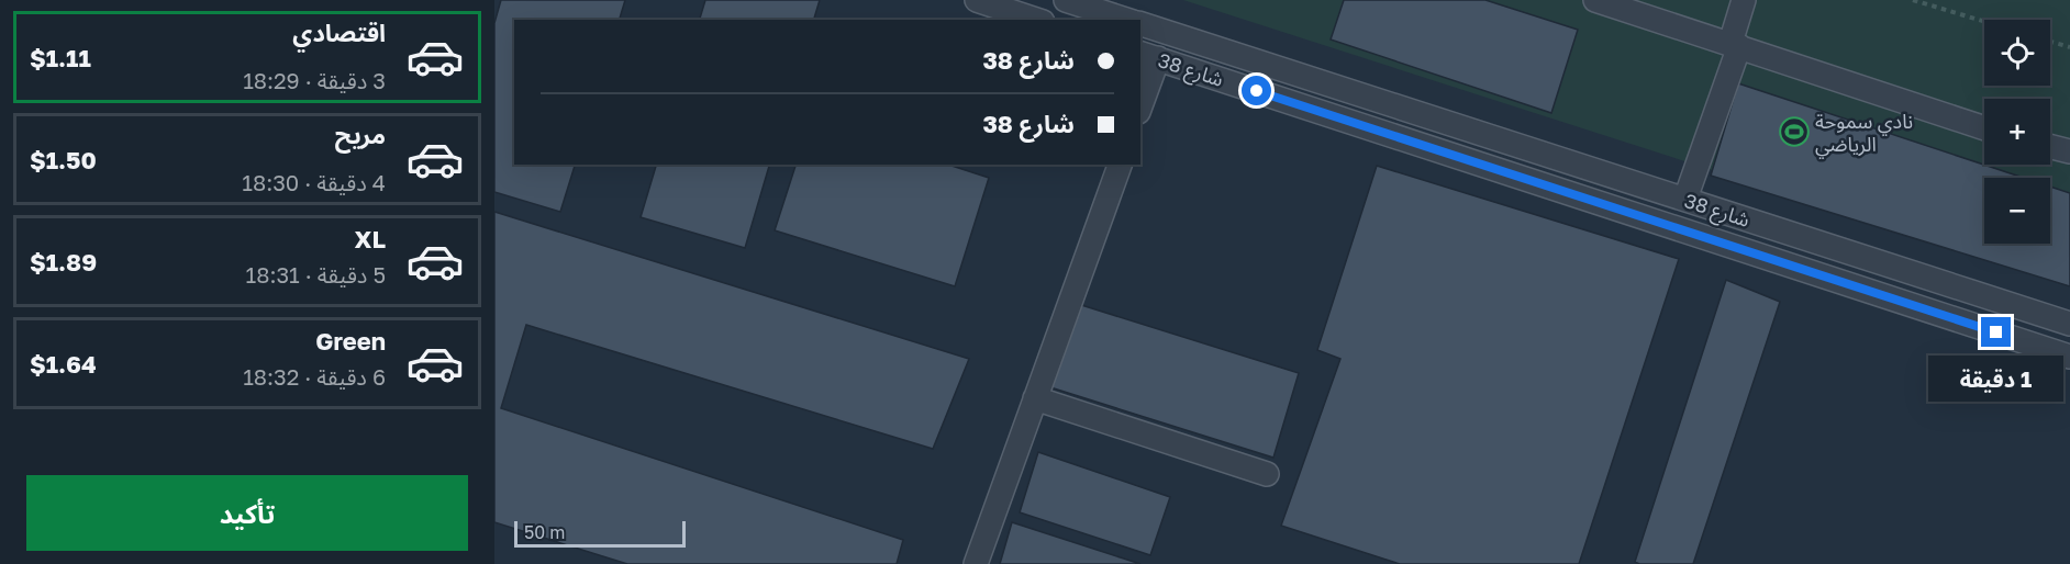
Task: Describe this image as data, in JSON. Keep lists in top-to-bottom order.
{
  "streets": {
    "street": ["شارع 38"]
  },
  "places": {
    "sports": ["نادي سموحة الرياضي"]
  },
  "scale_bar": "50 m",
  "page": {
    "list": [
      {
        "name": "اقتصادي",
        "note": "3 دقيقة · 18:29",
        "value": "$1.11"
      },
      {
        "name": "مريح",
        "note": "4 دقيقة · 18:30",
        "value": "$1.50"
      },
      {
        "name": "XL",
        "note": "5 دقيقة · 18:31",
        "value": "$1.89"
      },
      {
        "name": "Green",
        "note": "6 دقيقة · 18:32",
        "value": "$1.64"
      }
    ],
    "map_buttons": ["+", "−"],
    "banner": ["شارع 38", "شارع 38"],
    "bubble": "1 دقيقة",
    "buttons": "تأكيد",
    "scale": "50 m"
  }
}
